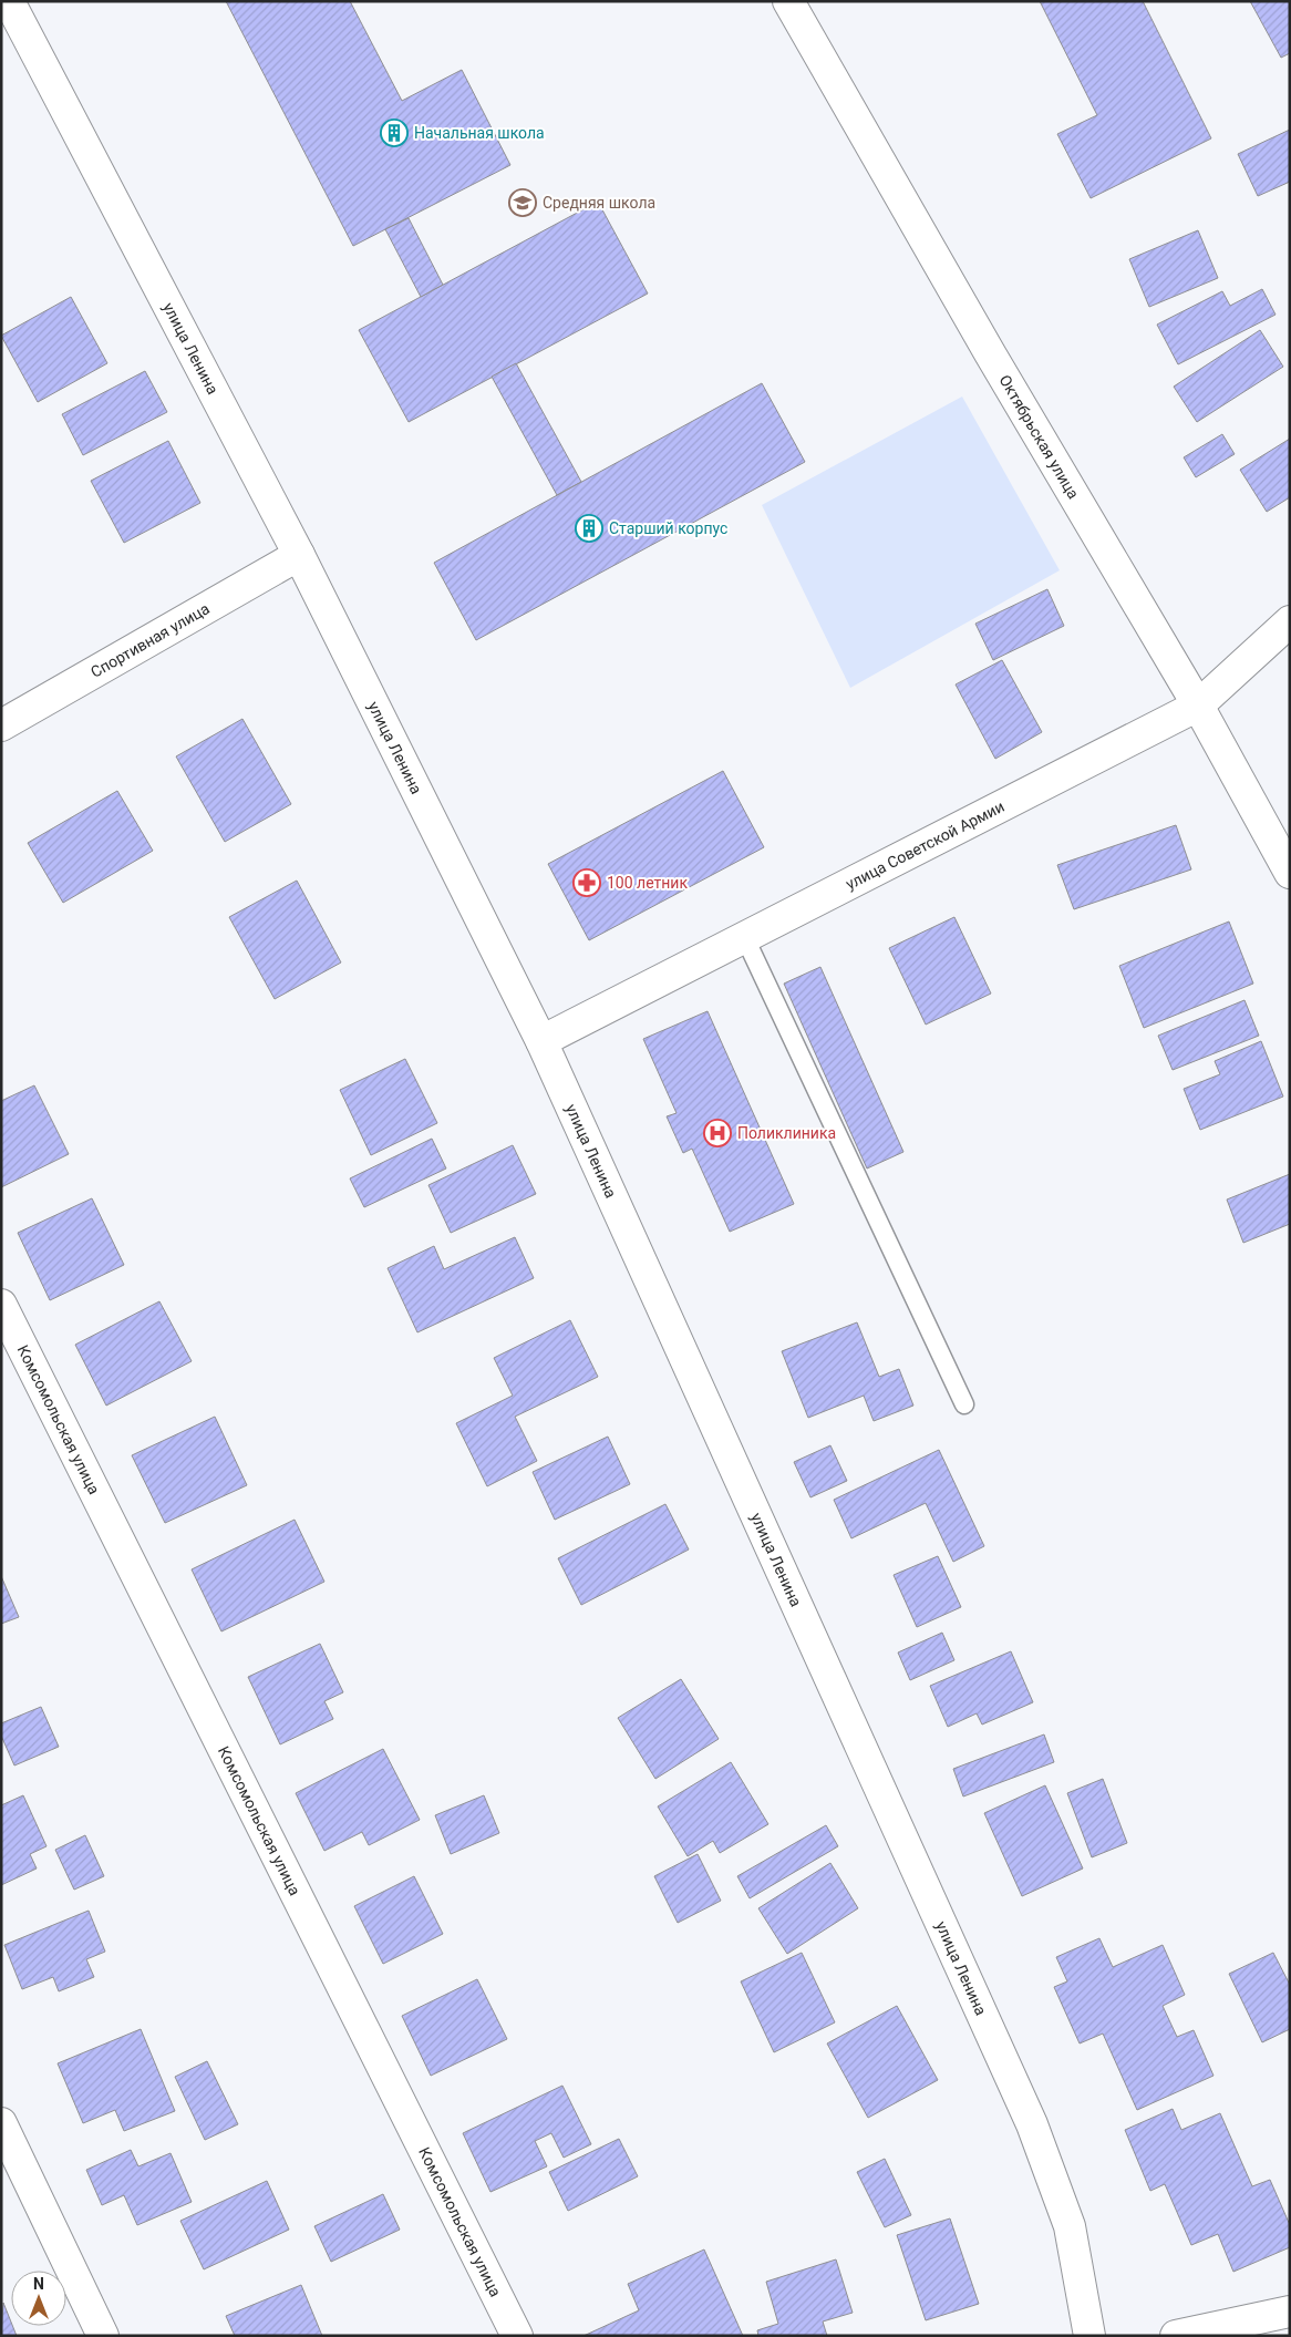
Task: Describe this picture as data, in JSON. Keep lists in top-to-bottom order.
{
  "streets": {
    "street": [
      "улица Ленина",
      "Октябрьская улица",
      "Спортивная улица",
      "улица Советской Армии",
      "Комсомольская улица"
    ]
  },
  "crossings": [
    ["улица Ленина", "Спортивная улица"],
    ["улица Ленина", "улица Советской Армии"],
    ["Октябрьская улица", "улица Советской Армии"]
  ],
  "places": {
    "building": ["Начальная школа", "Старший корпус"],
    "school or university": ["Средняя школа"],
    "pharmacy": ["100 летник"],
    "hospital": ["Поликлиника"]
  },
  "north": "top"
}
